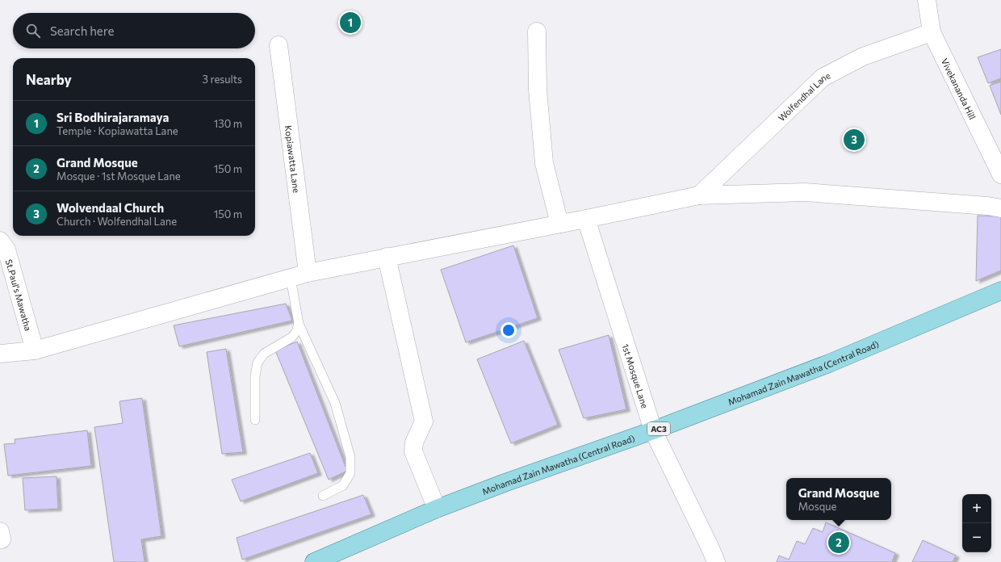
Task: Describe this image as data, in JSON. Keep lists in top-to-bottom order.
{
  "streets": {
    "main road": ["Mohamad Zain Mawatha (Central Road)", "AC3"],
    "street": [
      "Vivekananda Hill",
      "Wolfendhal Lane",
      "Kopiawatta Lane",
      "St.Paul's Mawatha",
      "1st Mosque Lane"
    ]
  },
  "crossings": [
    ["Vivekananda Hill", "Wolfendhal Lane"],
    ["Mohamad Zain Mawatha (Central Road)", "1st Mosque Lane"]
  ],
  "page": {
    "pins": ["1", "3", "2"],
    "search": "Search here",
    "heading": ["Nearby", "3 results"],
    "list": [
      {
        "mark": "1",
        "name": "Sri Bodhirajaramaya",
        "note": "Temple · Kopiawatta Lane",
        "value": "130 m"
      },
      {
        "mark": "2",
        "name": "Grand Mosque",
        "note": "Mosque · 1st Mosque Lane",
        "value": "150 m"
      },
      {
        "mark": "3",
        "name": "Wolvendaal Church",
        "note": "Church · Wolfendhal Lane",
        "value": "150 m"
      }
    ],
    "popup": ["Grand Mosque", "Mosque"],
    "map_buttons": ["+", "−"]
  }
}
